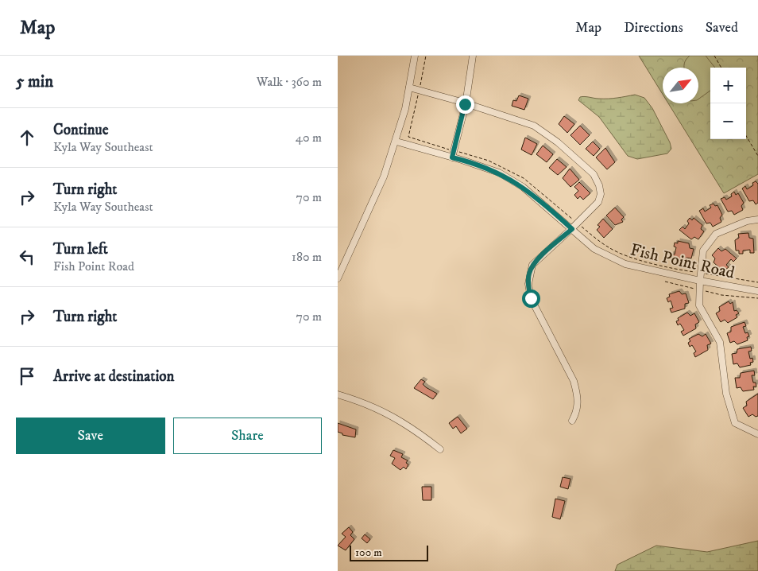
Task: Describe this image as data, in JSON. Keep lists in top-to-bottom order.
{
  "streets": {
    "street": ["Fish Point Road"]
  },
  "scale_bar": "100 m",
  "north": "top right",
  "page": {
    "header": "Map",
    "nav": ["Map", "Directions", "Saved"],
    "heading": ["5 min", "Walk · 360 m"],
    "map_buttons": ["+", "−"],
    "list": [
      ["Continue", "Kyla Way Southeast", "40 m"],
      ["Turn right", "Kyla Way Southeast", "70 m"],
      ["Turn left", "Fish Point Road", "180 m"],
      ["Turn right", "70 m"],
      "Arrive at destination"
    ],
    "buttons": ["Save", "Share"],
    "scale": "100 m"
  }
}
